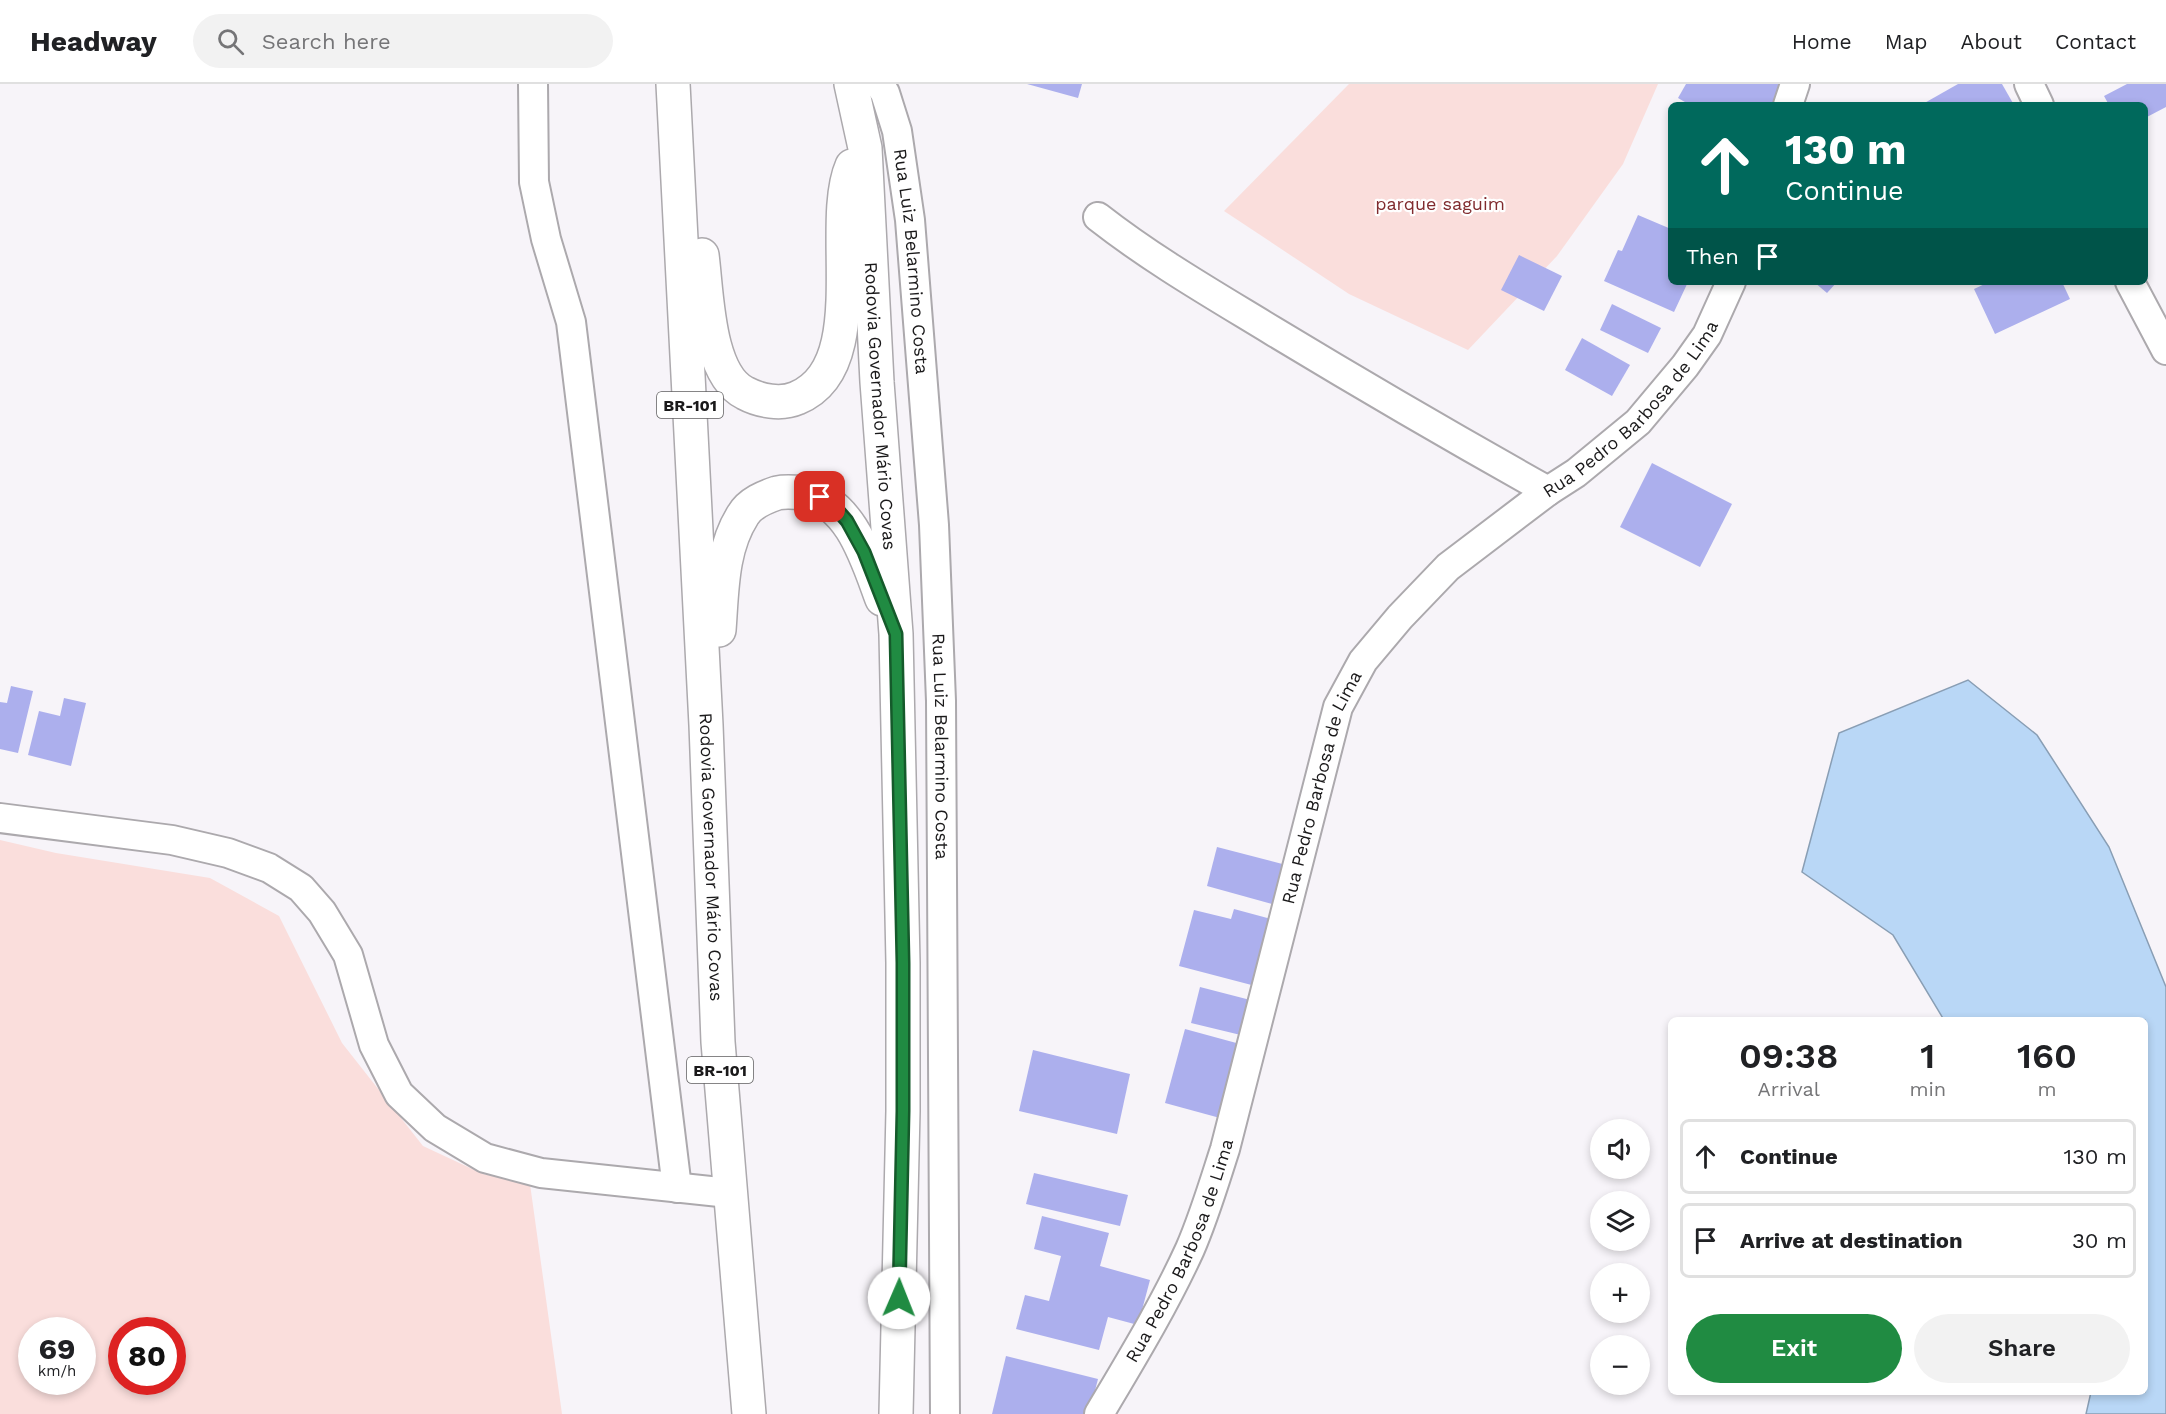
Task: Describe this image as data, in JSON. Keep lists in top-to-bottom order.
{
  "streets": {
    "highway": ["BR-101", "Rodovia Governador Mário Covas"],
    "street": ["Rua Luiz Belarmino Costa", "Rua Pedro Barbosa de Lima"]
  },
  "parks": ["parque saguim"],
  "page": {
    "header": "Headway",
    "search": "Search here",
    "nav": [
      "Home",
      "Map",
      "About",
      "Contact"
    ],
    "turn": ["130 m", "Continue"],
    "then": "Then",
    "eta": [
      "09:38",
      "Arrival",
      "1",
      "min",
      "160",
      "m"
    ],
    "map_buttons": ["+", "−"],
    "list": [
      {
        "name": "Continue",
        "value": "130 m"
      },
      {
        "name": "Arrive at destination",
        "value": "30 m"
      }
    ],
    "buttons": ["Exit", "Share"],
    "speed": "69 km/h",
    "limit": "80"
  }
}
